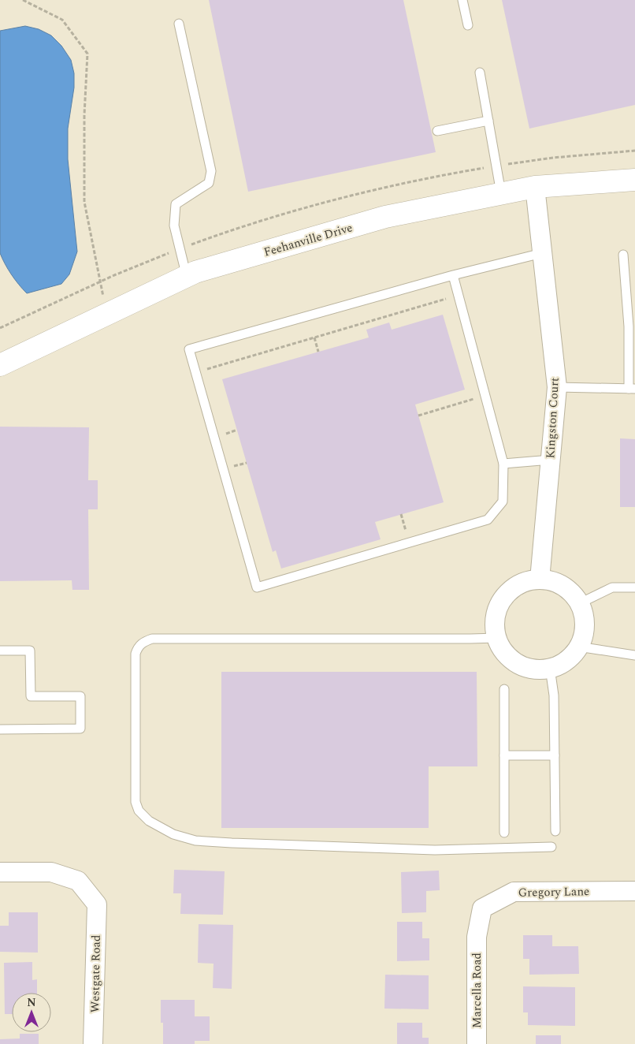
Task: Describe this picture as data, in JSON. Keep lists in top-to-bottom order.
{
  "streets": {
    "street": [
      "Feehanville Drive",
      "Kingston Court",
      "Gregory Lane",
      "Westgate Road",
      "Marcella Road"
    ]
  },
  "crossings": [
    ["Feehanville Drive", "Kingston Court"],
    ["Gregory Lane", "Marcella Road"]
  ],
  "north": "top"
}
